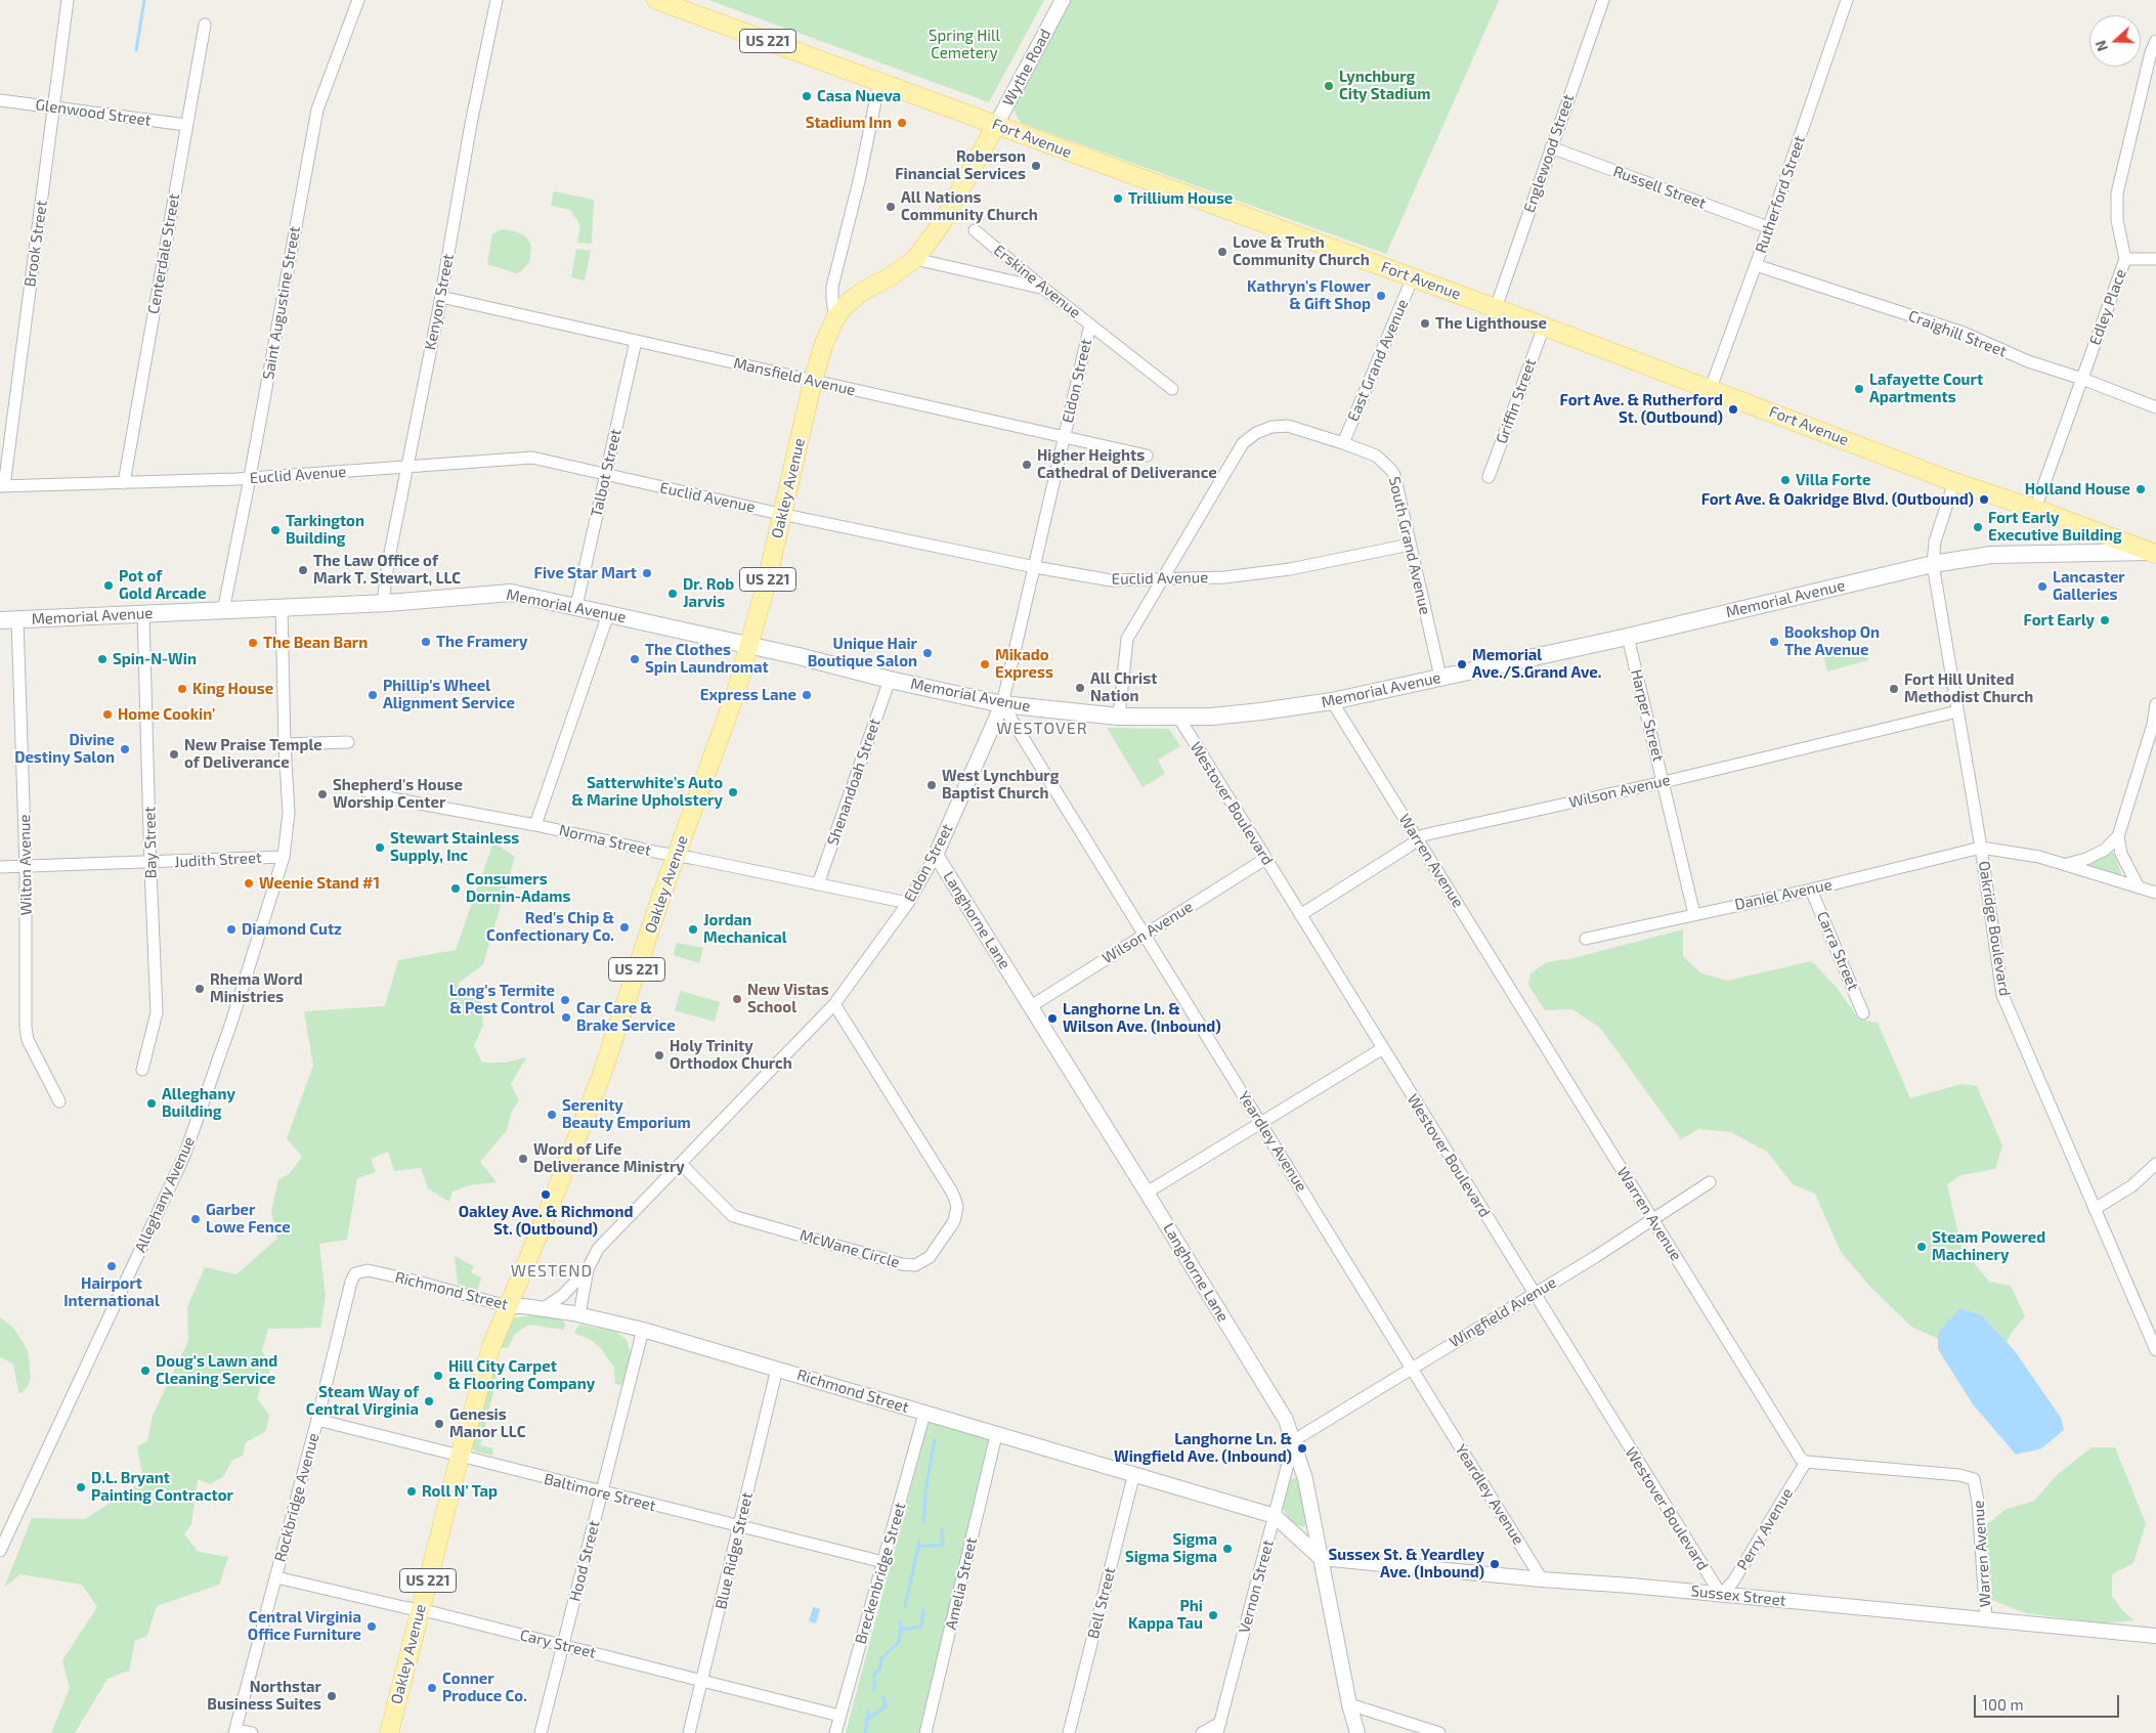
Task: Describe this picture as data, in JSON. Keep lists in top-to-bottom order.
{
  "streets": {
    "main road": [
      "US 221",
      "Wythe Road",
      "Fort Avenue",
      "Oakley Avenue",
      "Memorial Avenue"
    ],
    "street": [
      "Glenwood Street",
      "Englewood Street",
      "Russell Street",
      "Rutherford Street",
      "Brook Street",
      "Centerdale Street",
      "Erskine Avenue",
      "Kenyon Street",
      "Saint Augustine Street",
      "Edley Place",
      "Craighill Street",
      "East Grand Avenue",
      "Mansfield Avenue",
      "Eldon Street",
      "Griffin Street",
      "Talbot Street",
      "Euclid Avenue",
      "South Grand Avenue",
      "Harper Street",
      "Shenandoah Street",
      "Wilson Avenue",
      "Westover Boulevard",
      "Norma Street",
      "Bay Street",
      "Judith Street",
      "Warren Avenue",
      "Wilton Avenue",
      "Daniel Avenue",
      "Langhorne Lane",
      "Oakridge Boulevard",
      "Carra Street",
      "Yeardley Avenue",
      "Alleghany Avenue",
      "McWane Circle",
      "Richmond Street",
      "Wingfield Avenue",
      "Baltimore Street",
      "Rockbridge Avenue",
      "Perry Avenue",
      "Blue Ridge Street",
      "Hood Street",
      "Breckenbridge Street",
      "Amelia Street",
      "Vernon Street",
      "Sussex Street",
      "Bell Street",
      "Cary Street"
    ]
  },
  "crossings": [
    ["Wythe Road", "Fort Avenue"],
    ["Wythe Road", "Oakley Avenue"],
    ["Glenwood Street", "Brook Street"],
    ["Glenwood Street", "Centerdale Street"],
    ["Fort Avenue", "Englewood Street"],
    ["Fort Avenue", "Rutherford Street"],
    ["Fort Avenue", "Edley Place"],
    ["Fort Avenue", "East Grand Avenue"],
    ["Fort Avenue", "Griffin Street"],
    ["Fort Avenue", "Memorial Avenue"],
    ["Fort Avenue", "Oakridge Boulevard"],
    ["Englewood Street", "Russell Street"],
    ["Russell Street", "Rutherford Street"],
    ["Rutherford Street", "Craighill Street"],
    ["Brook Street", "Euclid Avenue"],
    ["Centerdale Street", "Euclid Avenue"],
    ["Erskine Avenue", "Eldon Street"],
    ["Kenyon Street", "Mansfield Avenue"],
    ["Kenyon Street", "Euclid Avenue"],
    ["Kenyon Street", "Memorial Avenue"],
    ["Saint Augustine Street", "Euclid Avenue"],
    ["Saint Augustine Street", "Memorial Avenue"],
    ["Edley Place", "Craighill Street"],
    ["East Grand Avenue", "South Grand Avenue"],
    ["Mansfield Avenue", "Eldon Street"],
    ["Mansfield Avenue", "Talbot Street"],
    ["Mansfield Avenue", "Oakley Avenue"],
    ["Eldon Street", "Euclid Avenue"],
    ["Eldon Street", "Memorial Avenue"],
    ["Eldon Street", "Norma Street"],
    ["Eldon Street", "Langhorne Lane"],
    ["Eldon Street", "Yeardley Avenue"],
    ["Eldon Street", "McWane Circle"],
    ["Eldon Street", "Richmond Street"],
    ["Talbot Street", "Euclid Avenue"],
    ["Talbot Street", "Memorial Avenue"],
    ["Euclid Avenue", "Oakley Avenue"],
    ["Euclid Avenue", "South Grand Avenue"],
    ["Oakley Avenue", "Memorial Avenue"],
    ["Oakley Avenue", "Norma Street"],
    ["Oakley Avenue", "Richmond Street"],
    ["Oakley Avenue", "Baltimore Street"],
    ["Oakley Avenue", "Cary Street"],
    ["South Grand Avenue", "Memorial Avenue"],
    ["Memorial Avenue", "Harper Street"],
    ["Memorial Avenue", "Shenandoah Street"],
    ["Memorial Avenue", "Westover Boulevard"],
    ["Memorial Avenue", "Bay Street"],
    ["Memorial Avenue", "Warren Avenue"],
    ["Memorial Avenue", "Wilton Avenue"],
    ["Memorial Avenue", "Oakridge Boulevard"],
    ["Memorial Avenue", "Yeardley Avenue"],
    ["Memorial Avenue", "Alleghany Avenue"],
    ["Harper Street", "Wilson Avenue"],
    ["Harper Street", "Daniel Avenue"],
    ["Shenandoah Street", "Norma Street"],
    ["Wilson Avenue", "Westover Boulevard"],
    ["Wilson Avenue", "Warren Avenue"],
    ["Wilson Avenue", "Langhorne Lane"],
    ["Wilson Avenue", "Oakridge Boulevard"],
    ["Wilson Avenue", "Yeardley Avenue"],
    ["Westover Boulevard", "Wingfield Avenue"],
    ["Westover Boulevard", "Perry Avenue"],
    ["Westover Boulevard", "Sussex Street"],
    ["Bay Street", "Judith Street"],
    ["Judith Street", "Wilton Avenue"],
    ["Judith Street", "Alleghany Avenue"],
    ["Warren Avenue", "Wingfield Avenue"],
    ["Warren Avenue", "Perry Avenue"],
    ["Warren Avenue", "Sussex Street"],
    ["Daniel Avenue", "Oakridge Boulevard"],
    ["Daniel Avenue", "Carra Street"],
    ["Langhorne Lane", "Richmond Street"],
    ["Langhorne Lane", "Wingfield Avenue"],
    ["Langhorne Lane", "Vernon Street"],
    ["Langhorne Lane", "Sussex Street"],
    ["Yeardley Avenue", "Wingfield Avenue"],
    ["Yeardley Avenue", "Sussex Street"],
    ["Richmond Street", "Rockbridge Avenue"],
    ["Richmond Street", "Blue Ridge Street"],
    ["Richmond Street", "Hood Street"],
    ["Richmond Street", "Breckenbridge Street"],
    ["Richmond Street", "Amelia Street"],
    ["Richmond Street", "Vernon Street"],
    ["Richmond Street", "Sussex Street"],
    ["Richmond Street", "Bell Street"],
    ["Wingfield Avenue", "Vernon Street"],
    ["Baltimore Street", "Rockbridge Avenue"],
    ["Baltimore Street", "Blue Ridge Street"],
    ["Baltimore Street", "Hood Street"],
    ["Baltimore Street", "Breckenbridge Street"],
    ["Rockbridge Avenue", "Cary Street"],
    ["Perry Avenue", "Sussex Street"],
    ["Blue Ridge Street", "Cary Street"],
    ["Hood Street", "Cary Street"],
    ["Breckenbridge Street", "Cary Street"]
  ],
  "districts": ["WESTOVER", "WESTEND"],
  "parks": ["Spring Hill Cemetery"],
  "places": [
    "Lynchburg City Stadium",
    "Casa Nueva",
    "Stadium Inn",
    "Roberson Financial Services",
    "Trillium House",
    "All Nations Community Church",
    "Love & Truth Community Church",
    "Kathryn's Flower & Gift Shop",
    "The Lighthouse",
    "Lafayette Court Apartments",
    "Fort Ave. & Rutherford St. (Outbound)",
    "Higher Heights Cathedral of Deliverance",
    "Villa Forte",
    "Holland House",
    "Fort Ave. & Oakridge Blvd. (Outbound)",
    "Fort Early Executive Building",
    "Tarkington Building",
    "The Law Office of Mark T. Stewart, LLC",
    "Five Star Mart",
    "Pot of Gold Arcade",
    "Lancaster Galleries",
    "Dr. Rob Jarvis",
    "Fort Early",
    "The Framery",
    "Bookshop On The Avenue",
    "The Bean Barn",
    "Unique Hair Boutique Salon",
    "Spin-N-Win",
    "The Clothes Spin Laundromat",
    "Mikado Express",
    "Memorial Ave./S.Grand Ave.",
    "All Christ Nation",
    "King House",
    "Fort Hill United Methodist Church",
    "Phillip's Wheel Alignment Service",
    "Express Lane",
    "Home Cookin'",
    "Divine Destiny Salon",
    "New Praise Temple of Deliverance",
    "West Lynchburg Baptist Church",
    "Satterwhite's Auto & Marine Upholstery",
    "Shepherd's House Worship Center",
    "Stewart Stainless Supply, Inc",
    "Weenie Stand #1",
    "Consumers Dornin-Adams",
    "Red's Chip & Confectionary Co.",
    "Diamond Cutz",
    "Jordan Mechanical",
    "Rhema Word Ministries",
    "New Vistas School",
    "Long's Termite & Pest Control",
    "Car Care & Brake Service",
    "Langhorne Ln. & Wilson Ave. (Inbound)",
    "Holy Trinity Orthodox Church",
    "Alleghany Building",
    "Serenity Beauty Emporium",
    "Word of Life Deliverance Ministry",
    "Oakley Ave. & Richmond St. (Outbound)",
    "Garber Lowe Fence",
    "Steam Powered Machinery",
    "Hairport International",
    "Doug's Lawn and Cleaning Service",
    "Hill City Carpet & Flooring Company",
    "Steam Way of Central Virginia",
    "Genesis Manor LLC",
    "Langhorne Ln. & Wingfield Ave. (Inbound)",
    "D.L. Bryant Painting Contractor",
    "Roll N' Tap",
    "Sigma Sigma Sigma",
    "Sussex St. & Yeardley Ave. (Inbound)",
    "Phi Kappa Tau",
    "Central Virginia Office Furniture",
    "Conner Produce Co.",
    "Northstar Business Suites"
  ],
  "scale_bar": "100 m",
  "north": "left"
}
